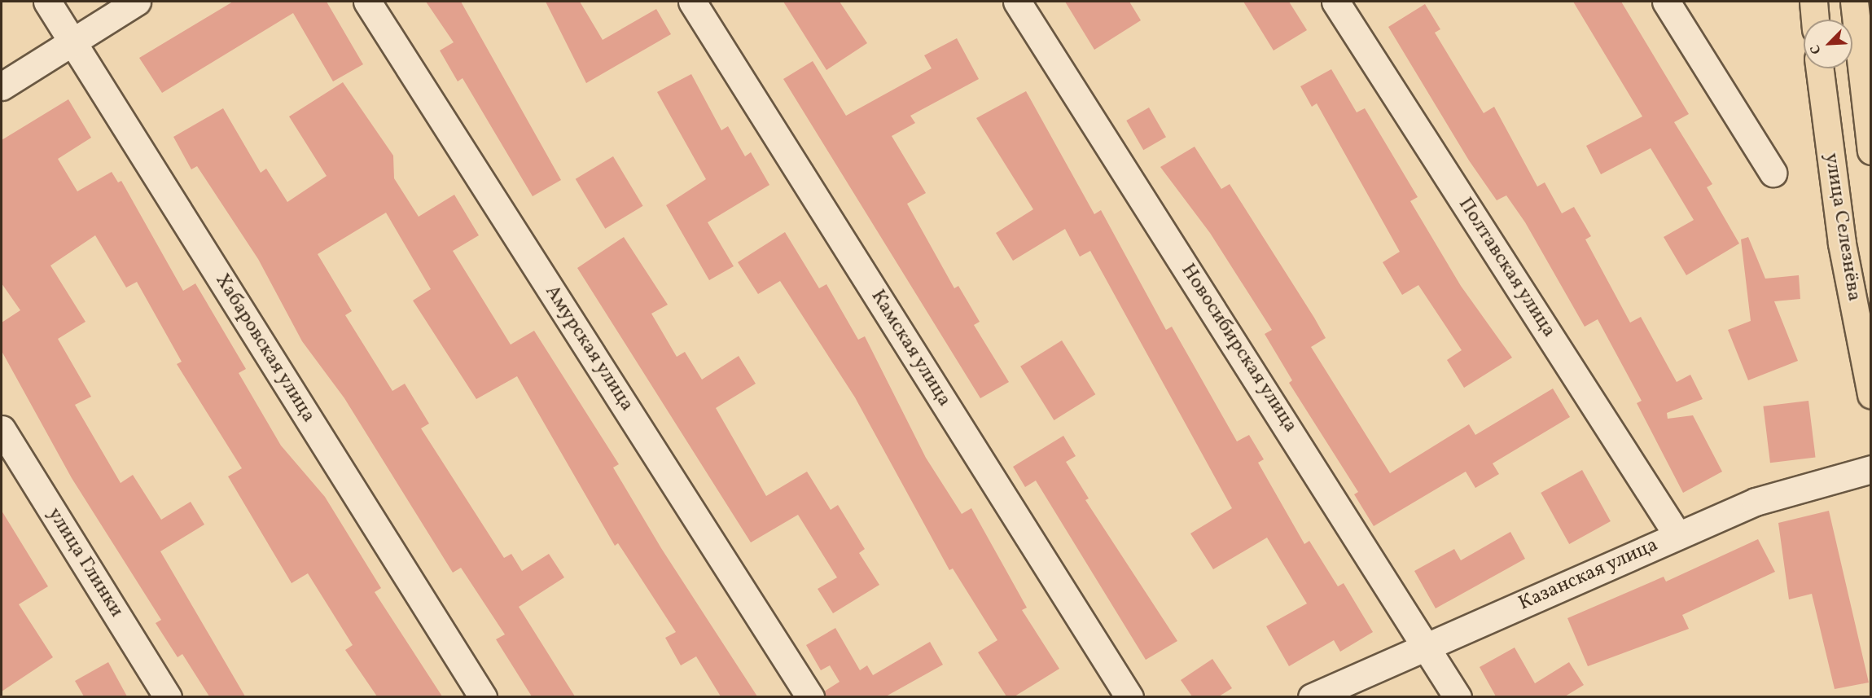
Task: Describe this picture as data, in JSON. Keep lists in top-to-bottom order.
{
  "streets": {
    "main road": ["улица Селезнёва"],
    "street": [
      "Полтавская улица",
      "Хабаровская улица",
      "Амурская улица",
      "Камская улица",
      "Новосибирская улица",
      "улица Глинки",
      "Казанская улица"
    ]
  },
  "crossings": [
    ["Полтавская улица", "Казанская улица"],
    ["Новосибирская улица", "Казанская улица"]
  ],
  "north": "bottom left"
}
